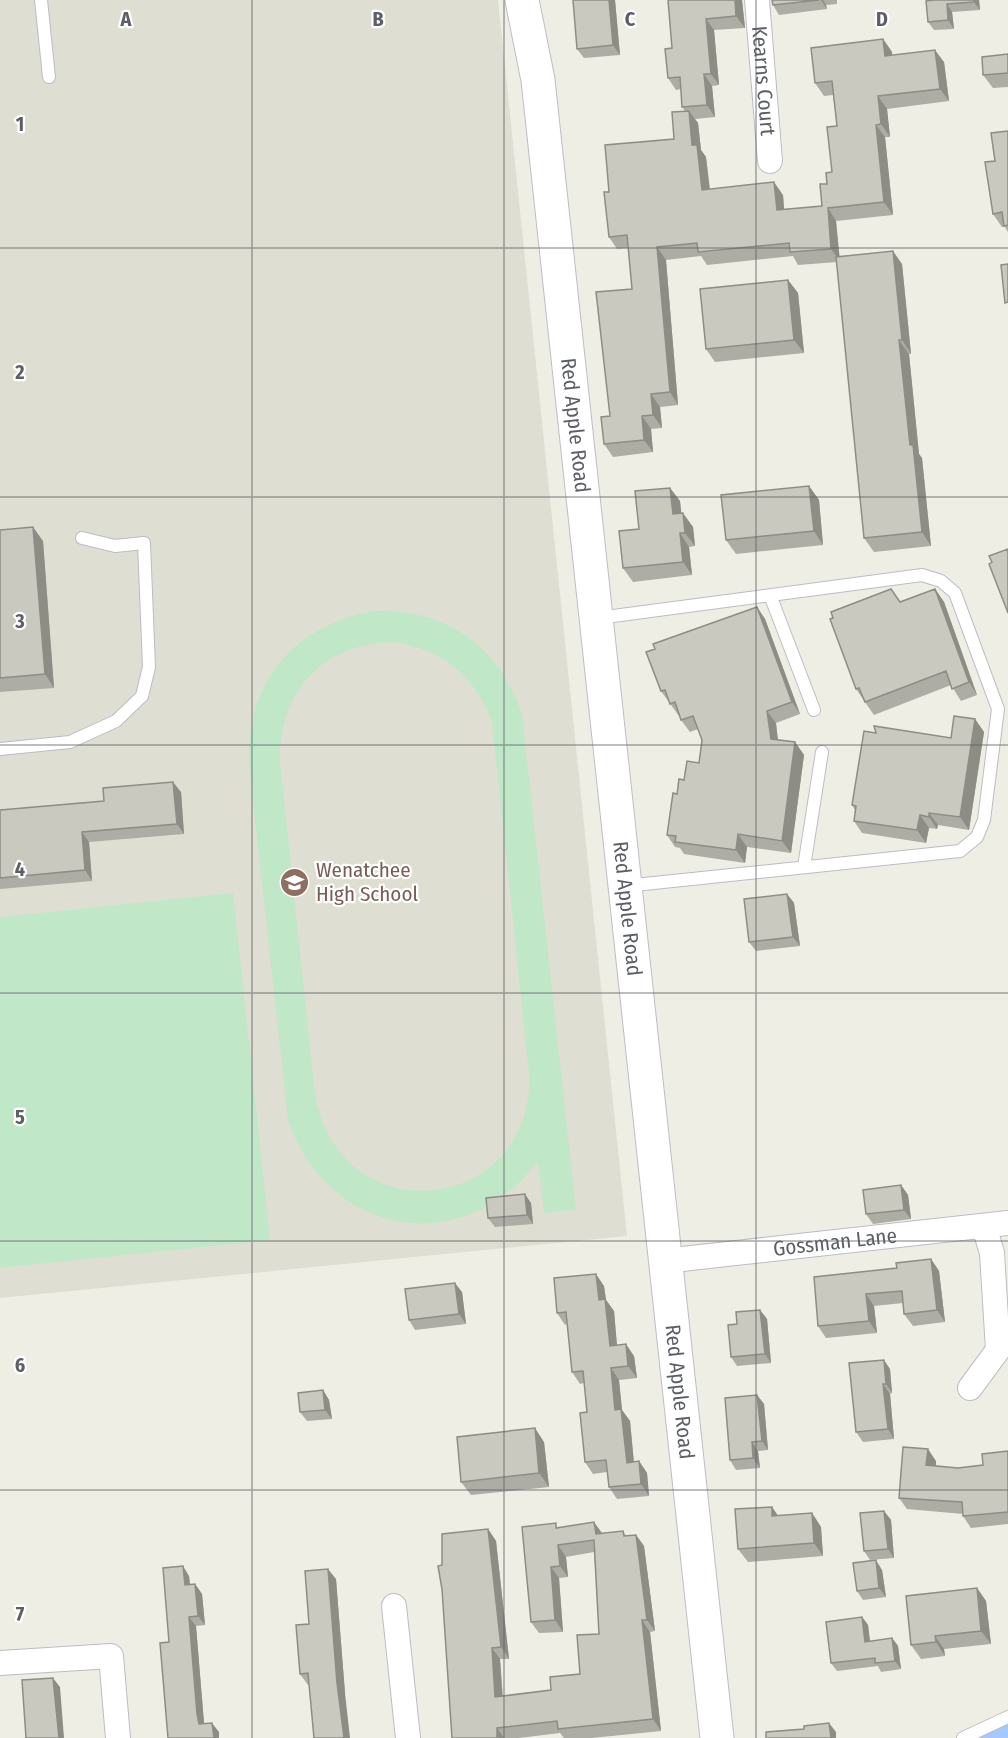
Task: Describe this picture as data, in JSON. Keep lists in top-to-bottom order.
{
  "streets": {
    "street": ["Kearns Court", "Red Apple Road", "Gossman Lane"]
  },
  "crossings": [
    ["Red Apple Road", "Gossman Lane"]
  ],
  "places": {
    "school or university": ["Wenatchee High School"]
  },
  "grid": {
    "columns": [
      "A",
      "B",
      "C",
      "D"
    ],
    "rows": [
      "1",
      "2",
      "3",
      "4",
      "5",
      "6",
      "7"
    ]
  }
}
